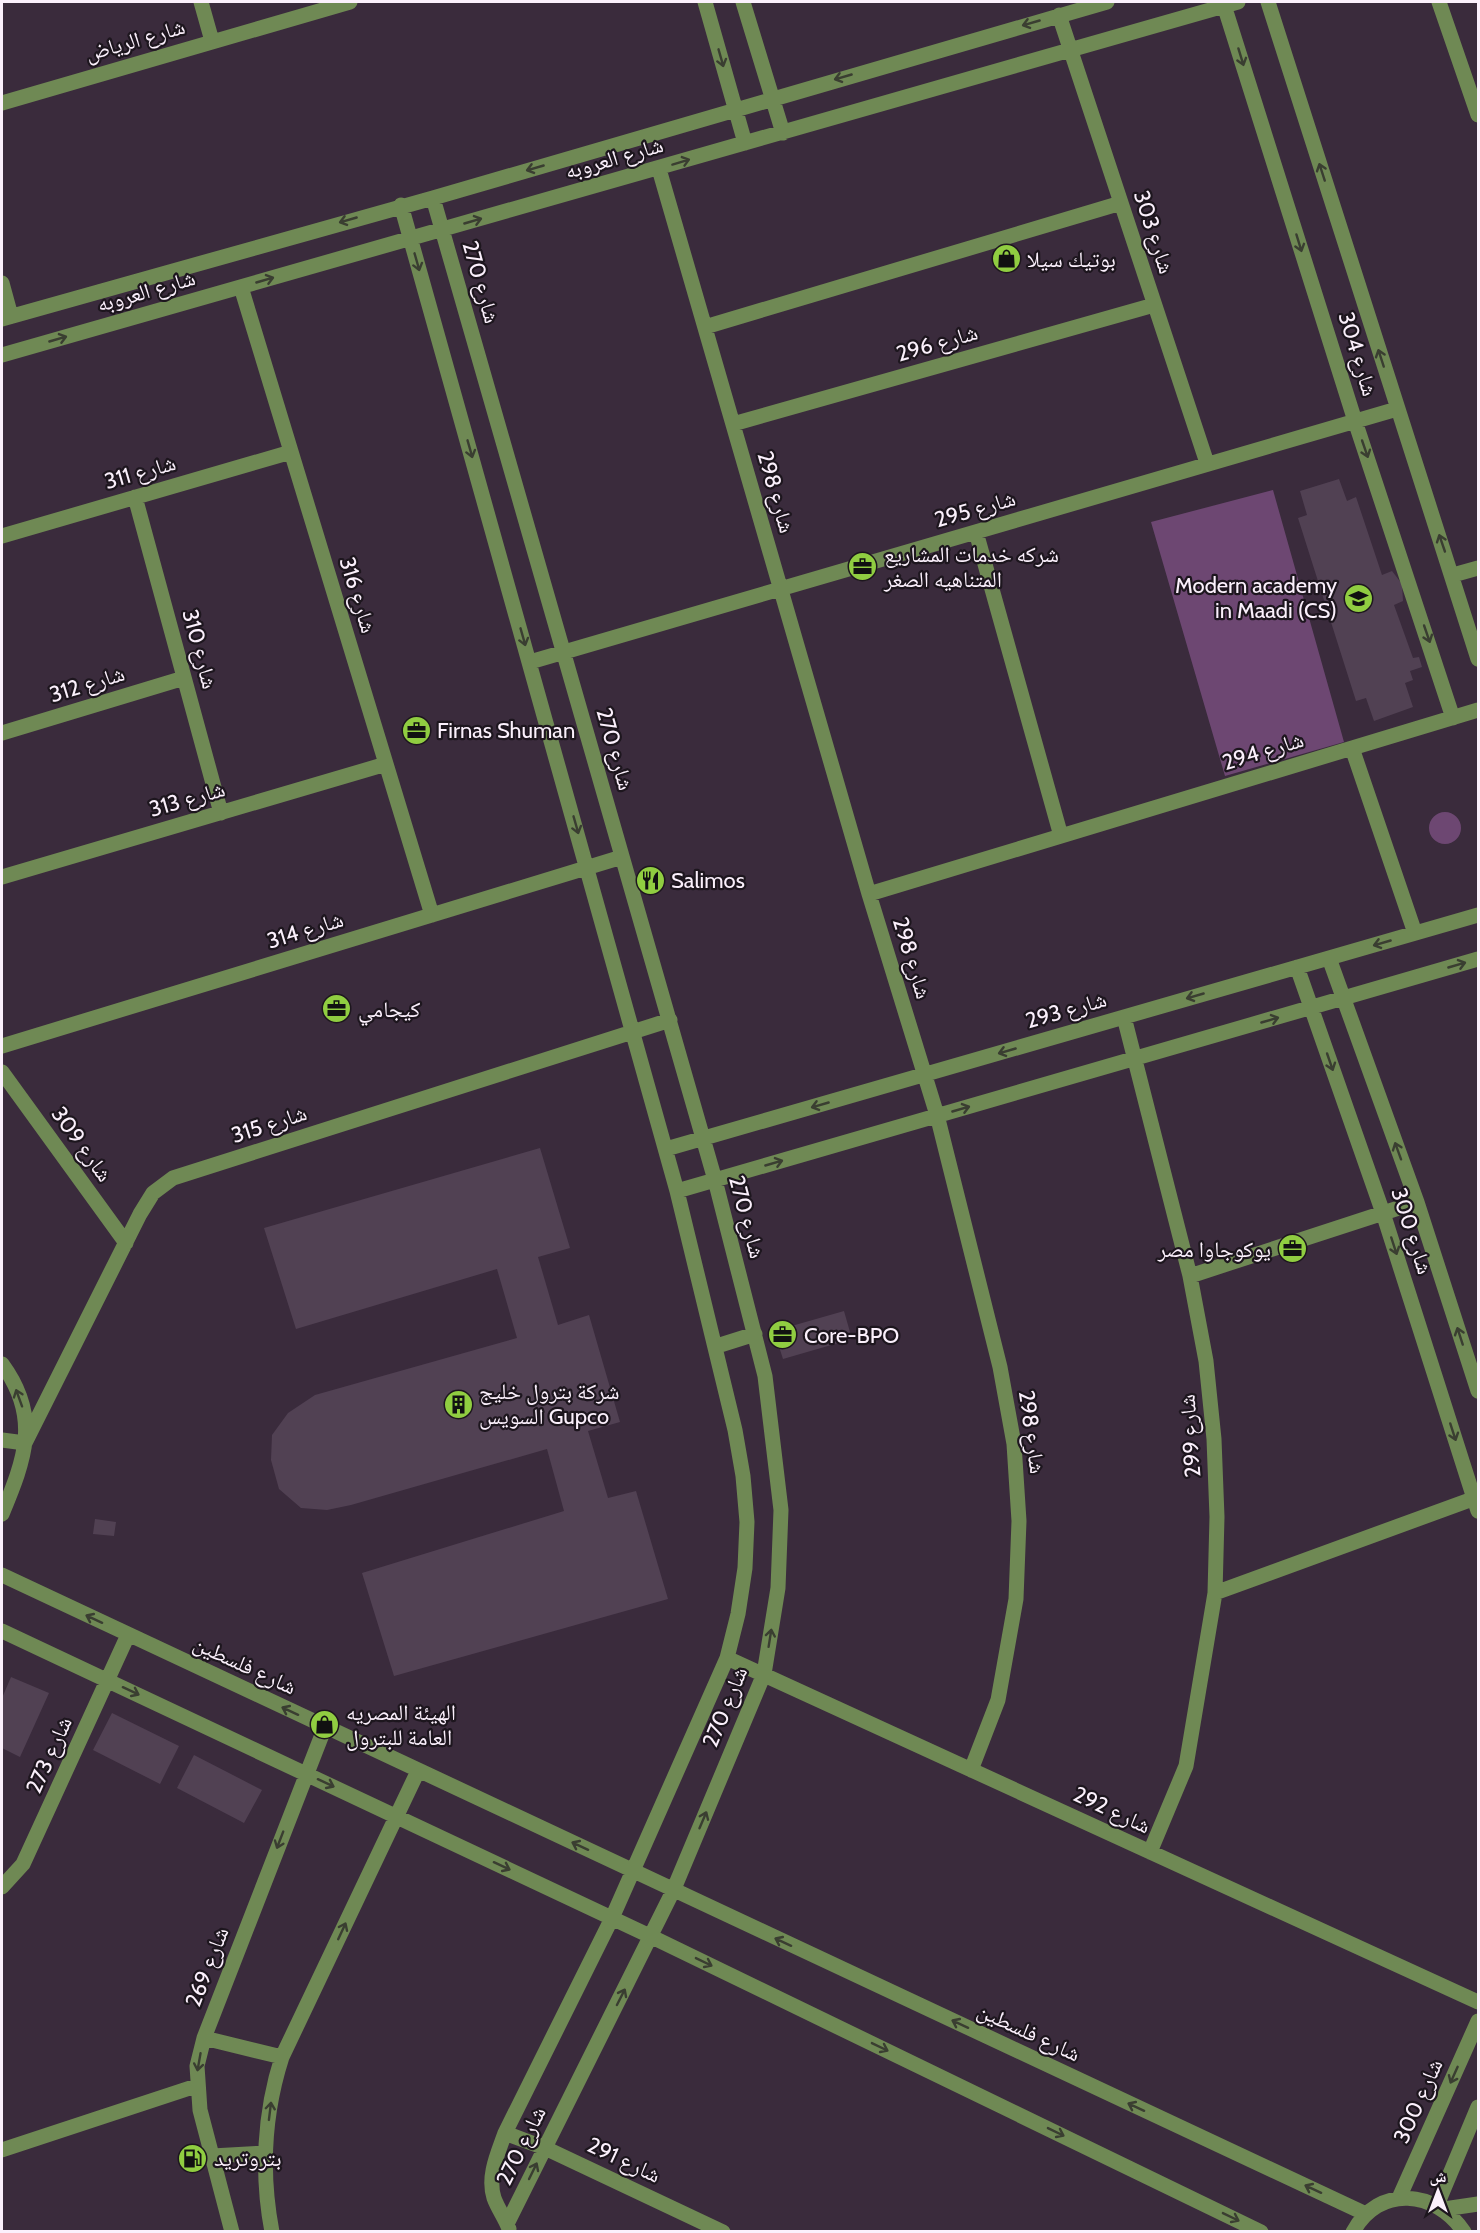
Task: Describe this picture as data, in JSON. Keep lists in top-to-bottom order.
{
  "streets": {
    "street": [
      "شارع الرياض",
      "شارع العروبه",
      "شارع 303",
      "شارع 270",
      "شارع 296",
      "شارع 304",
      "شارع 311",
      "شارع 298",
      "شارع 295",
      "شارع 316",
      "شارع 310",
      "شارع 312",
      "شارع 294",
      "شارع 313",
      "شارع 314",
      "شارع 293",
      "شارع 315",
      "شارع 309",
      "شارع 300",
      "شارع 299",
      "شارع فلسطين",
      "شارع 273",
      "شارع 292",
      "شارع 269",
      "شارع 291"
    ]
  },
  "crossings": [
    ["شارع العروبه", "شارع 303"],
    ["شارع العروبه", "شارع 270"],
    ["شارع العروبه", "شارع 304"],
    ["شارع العروبه", "شارع 298"],
    ["شارع العروبه", "شارع 316"],
    ["شارع 303", "شارع 296"],
    ["شارع 303", "شارع 295"],
    ["شارع 270", "شارع 295"],
    ["شارع 270", "شارع 314"],
    ["شارع 270", "شارع 293"],
    ["شارع 270", "شارع 315"],
    ["شارع 270", "شارع فلسطين"],
    ["شارع 270", "شارع 292"],
    ["شارع 270", "شارع 291"],
    ["شارع 296", "شارع 298"],
    ["شارع 304", "شارع 295"],
    ["شارع 304", "شارع 294"],
    ["شارع 311", "شارع 316"],
    ["شارع 311", "شارع 310"],
    ["شارع 298", "شارع 295"],
    ["شارع 298", "شارع 294"],
    ["شارع 298", "شارع 293"],
    ["شارع 298", "شارع 292"],
    ["شارع 316", "شارع 313"],
    ["شارع 316", "شارع 314"],
    ["شارع 310", "شارع 312"],
    ["شارع 310", "شارع 313"],
    ["شارع 293", "شارع 300"],
    ["شارع 293", "شارع 299"],
    ["شارع 315", "شارع 309"],
    ["شارع 299", "شارع 292"],
    ["شارع فلسطين", "شارع 273"],
    ["شارع فلسطين", "شارع 269"]
  ],
  "places": {
    "shop": ["بوتيك سيلا", "الهيئة المصريه العامة للبترول"],
    "office": [
      "شركه خدمات المشاريع المتناهيه الصغر",
      "Firnas Shuman",
      "كيجامي",
      "يوكوجاوا مصر",
      "Core-BPO"
    ],
    "school or university": ["Modern academy in Maadi (CS)"],
    "restaurant": ["Salimos"],
    "building": ["شركة بترول خليج السويس Gupco"],
    "fuel station": ["بتروتريد"]
  },
  "north": "top"
}
